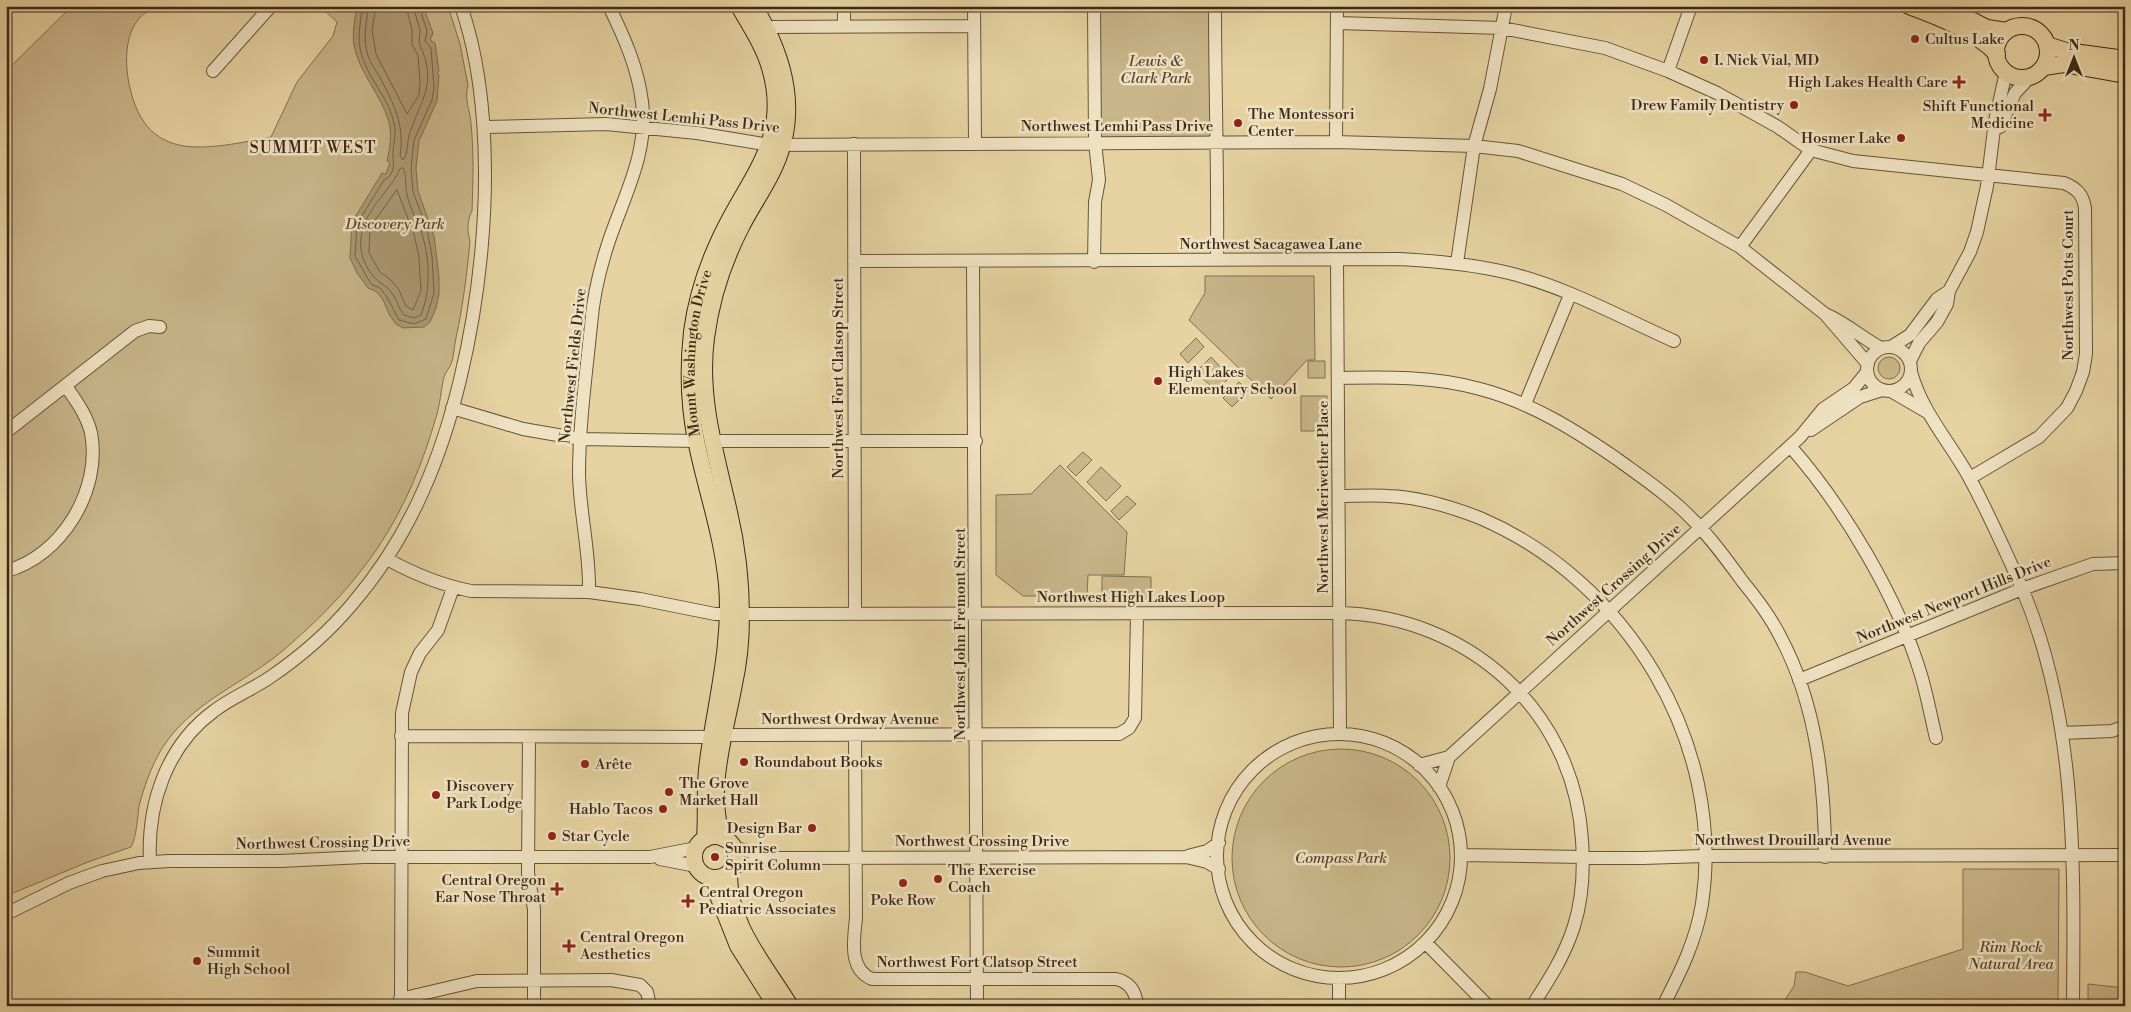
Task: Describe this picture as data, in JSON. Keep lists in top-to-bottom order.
{
  "streets": {
    "main road": ["Mount Washington Drive"],
    "street": [
      "Northwest Lemhi Pass Drive",
      "Northwest Sacagawea Lane",
      "Northwest Potts Court",
      "Northwest Fields Drive",
      "Northwest Fort Clatsop Street",
      "Northwest Meriwether Place",
      "Northwest Crossing Drive",
      "Northwest High Lakes Loop",
      "Northwest Newport Hills Drive",
      "Northwest John Fremont Street",
      "Northwest Ordway Avenue",
      "Northwest Drouillard Avenue"
    ]
  },
  "crossings": [
    ["Northwest Lemhi Pass Drive", "Mount Washington Drive"],
    ["Northwest Lemhi Pass Drive", "Northwest Fields Drive"],
    ["Northwest Lemhi Pass Drive", "Northwest Fort Clatsop Street"],
    ["Northwest Lemhi Pass Drive", "Northwest Crossing Drive"],
    ["Northwest Sacagawea Lane", "Northwest Fort Clatsop Street"],
    ["Northwest Sacagawea Lane", "Northwest Meriwether Place"],
    ["Northwest Sacagawea Lane", "Northwest John Fremont Street"],
    ["Mount Washington Drive", "Northwest Crossing Drive"],
    ["Mount Washington Drive", "Northwest High Lakes Loop"],
    ["Mount Washington Drive", "Northwest Ordway Avenue"],
    ["Northwest Fields Drive", "Northwest High Lakes Loop"],
    ["Northwest Fort Clatsop Street", "Northwest Crossing Drive"],
    ["Northwest Fort Clatsop Street", "Northwest High Lakes Loop"],
    ["Northwest Fort Clatsop Street", "Northwest John Fremont Street"],
    ["Northwest Fort Clatsop Street", "Northwest Ordway Avenue"],
    ["Northwest Meriwether Place", "Northwest High Lakes Loop"],
    ["Northwest Crossing Drive", "Northwest High Lakes Loop"],
    ["Northwest Crossing Drive", "Northwest John Fremont Street"],
    ["Northwest High Lakes Loop", "Northwest John Fremont Street"],
    ["Northwest High Lakes Loop", "Northwest Ordway Avenue"],
    ["Northwest High Lakes Loop", "Northwest Drouillard Avenue"],
    ["Northwest John Fremont Street", "Northwest Ordway Avenue"]
  ],
  "districts": ["SUMMIT WEST"],
  "parks": [
    "Lewis & Clark Park",
    "Discovery Park",
    "Compass Park",
    "Rim Rock Natural Area"
  ],
  "places": {
    "other": [
      "Cultus Lake",
      "I. Nick Vial, MD",
      "Drew Family Dentistry",
      "The Montessori Center",
      "Hosmer Lake",
      "High Lakes Elementary School",
      "Roundabout Books",
      "Arête",
      "The Grove Market Hall",
      "Discovery Park Lodge",
      "Hablo Tacos",
      "Design Bar",
      "Star Cycle",
      "Sunrise Spirit Column",
      "The Exercise Coach",
      "Poke Row",
      "Summit High School"
    ],
    "health": [
      "High Lakes Health Care",
      "Shift Functional Medicine",
      "Central Oregon Ear Nose Throat",
      "Central Oregon Pediatric Associates",
      "Central Oregon Aesthetics"
    ]
  },
  "north": "top"
}
